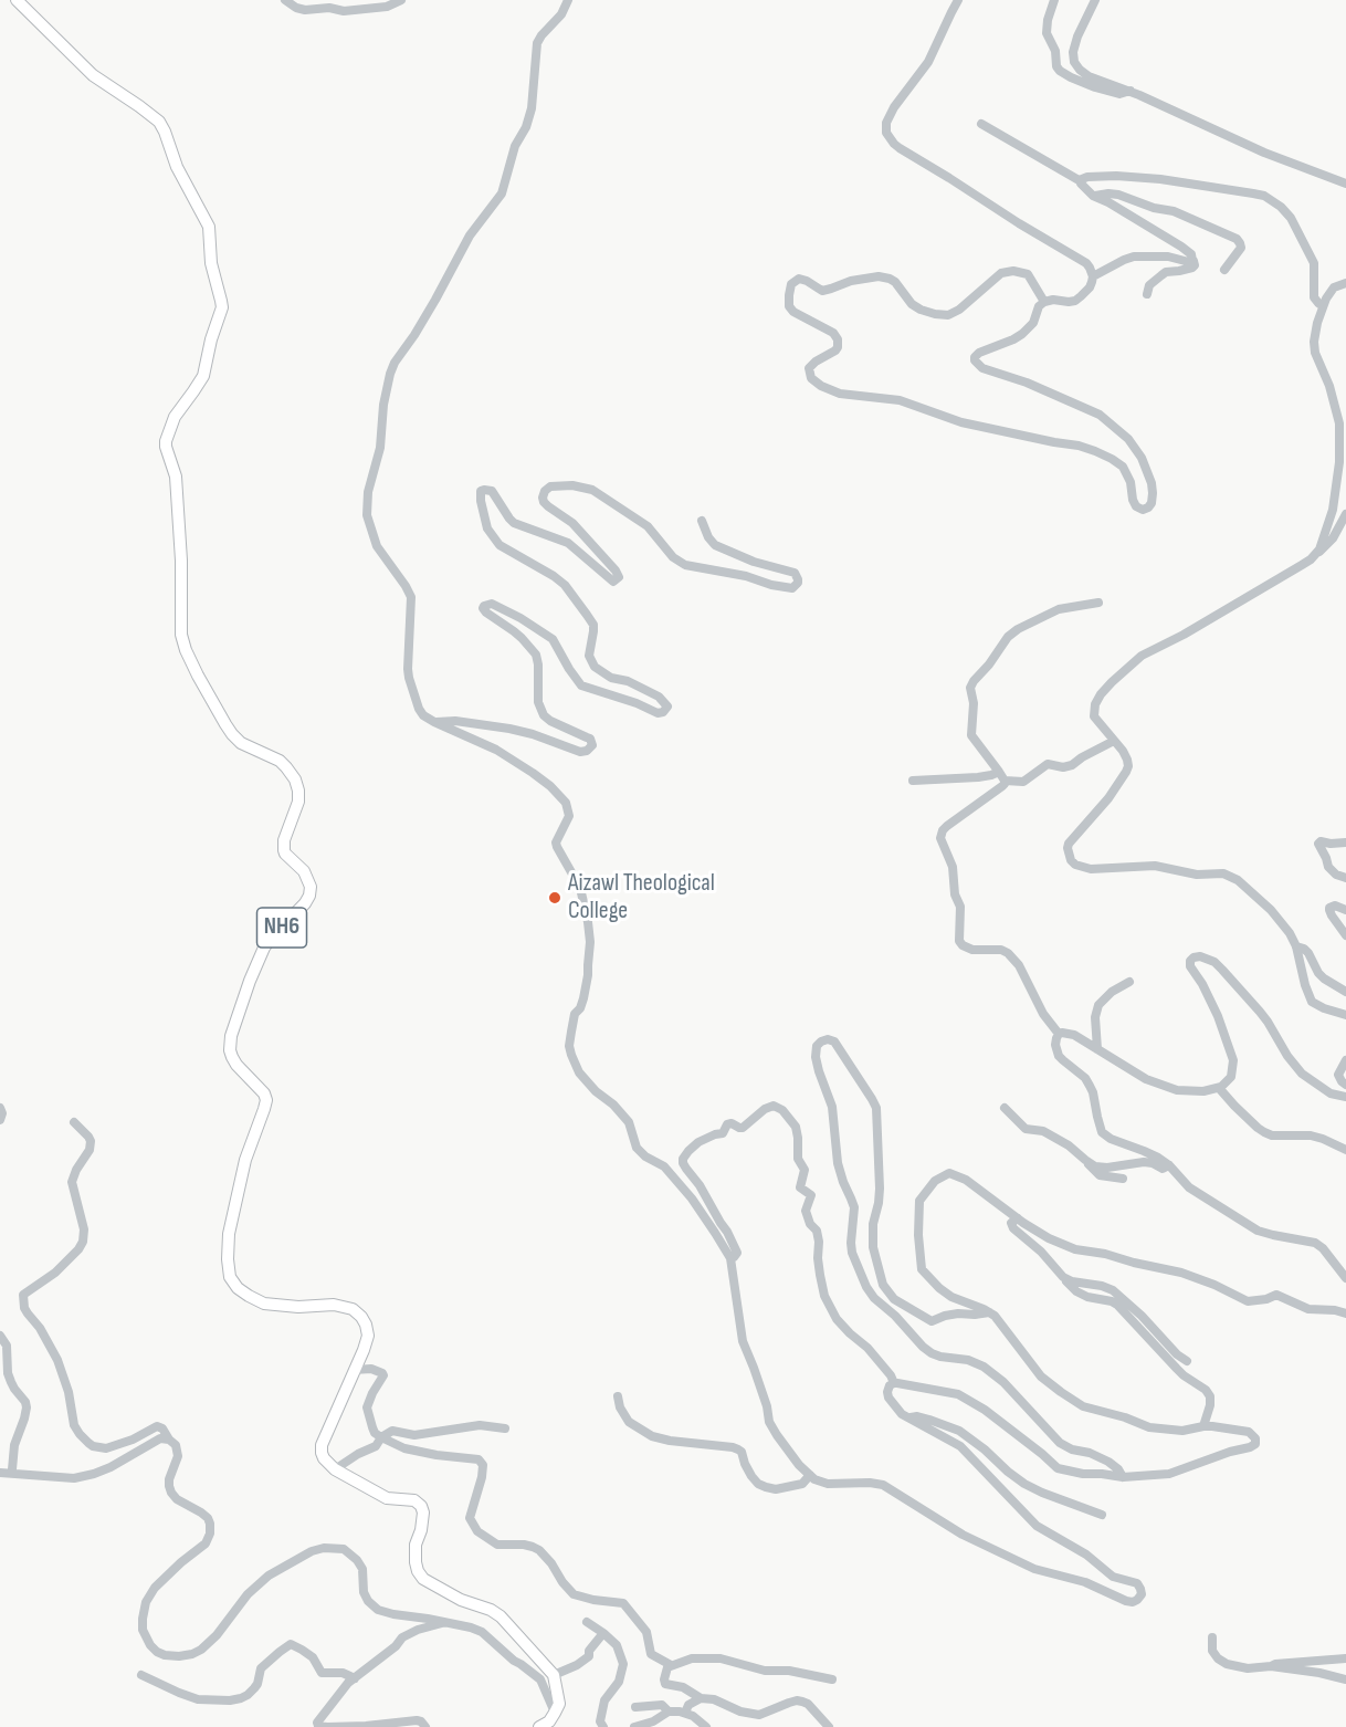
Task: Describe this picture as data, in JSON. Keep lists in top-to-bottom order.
{
  "streets": {
    "highway": ["NH6"]
  },
  "places": ["Aizawl Theological College"]
}
